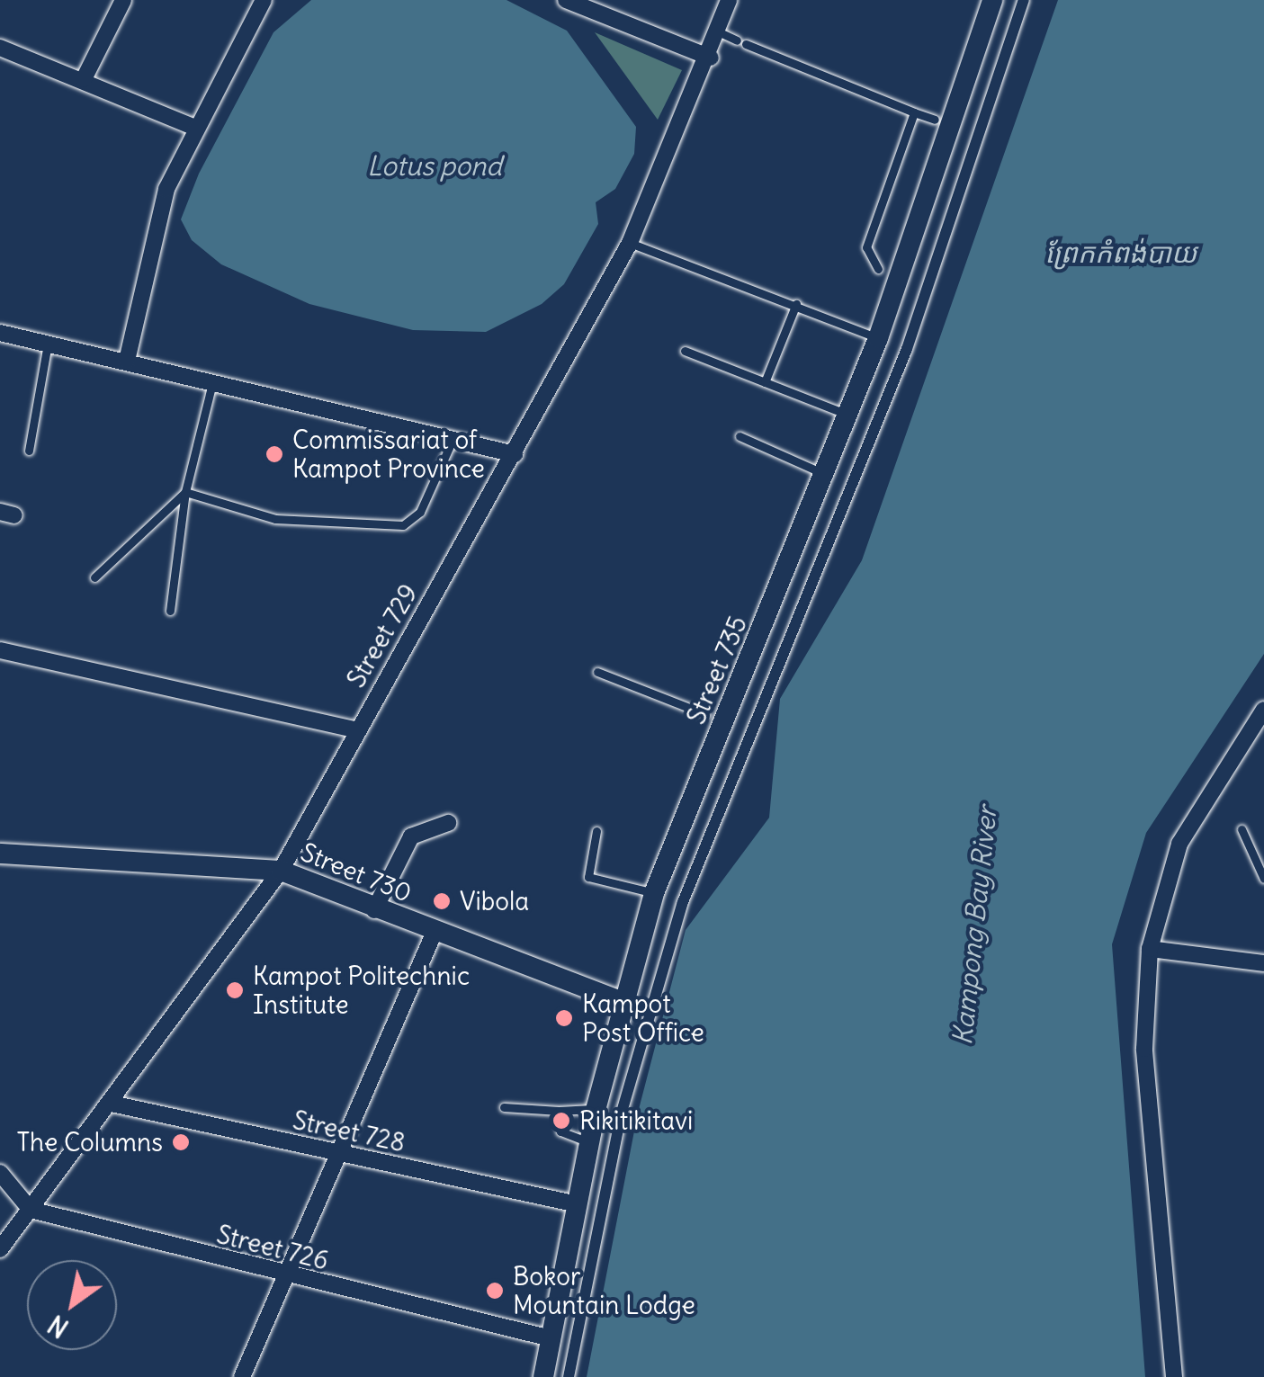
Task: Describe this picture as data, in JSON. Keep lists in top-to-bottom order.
{
  "streets": {
    "street": [
      "Street 729",
      "Street 735",
      "Street 730",
      "Street 728",
      "Street 726"
    ]
  },
  "crossings": [
    ["Street 729", "Street 730"],
    ["Street 729", "Street 728"],
    ["Street 729", "Street 726"],
    ["Street 735", "Street 730"],
    ["Street 735", "Street 728"],
    ["Street 735", "Street 726"]
  ],
  "water": ["Lotus pond", "ព្រែកកំពង់បាយ", "Kampong Bay River"],
  "places": [
    "Commissariat of Kampot Province",
    "Vibola",
    "Kampot Politechnic Institute",
    "Kampot Post Office",
    "Rikitikitavi",
    "The Columns",
    "Bokor Mountain Lodge"
  ],
  "north": "bottom left"
}
